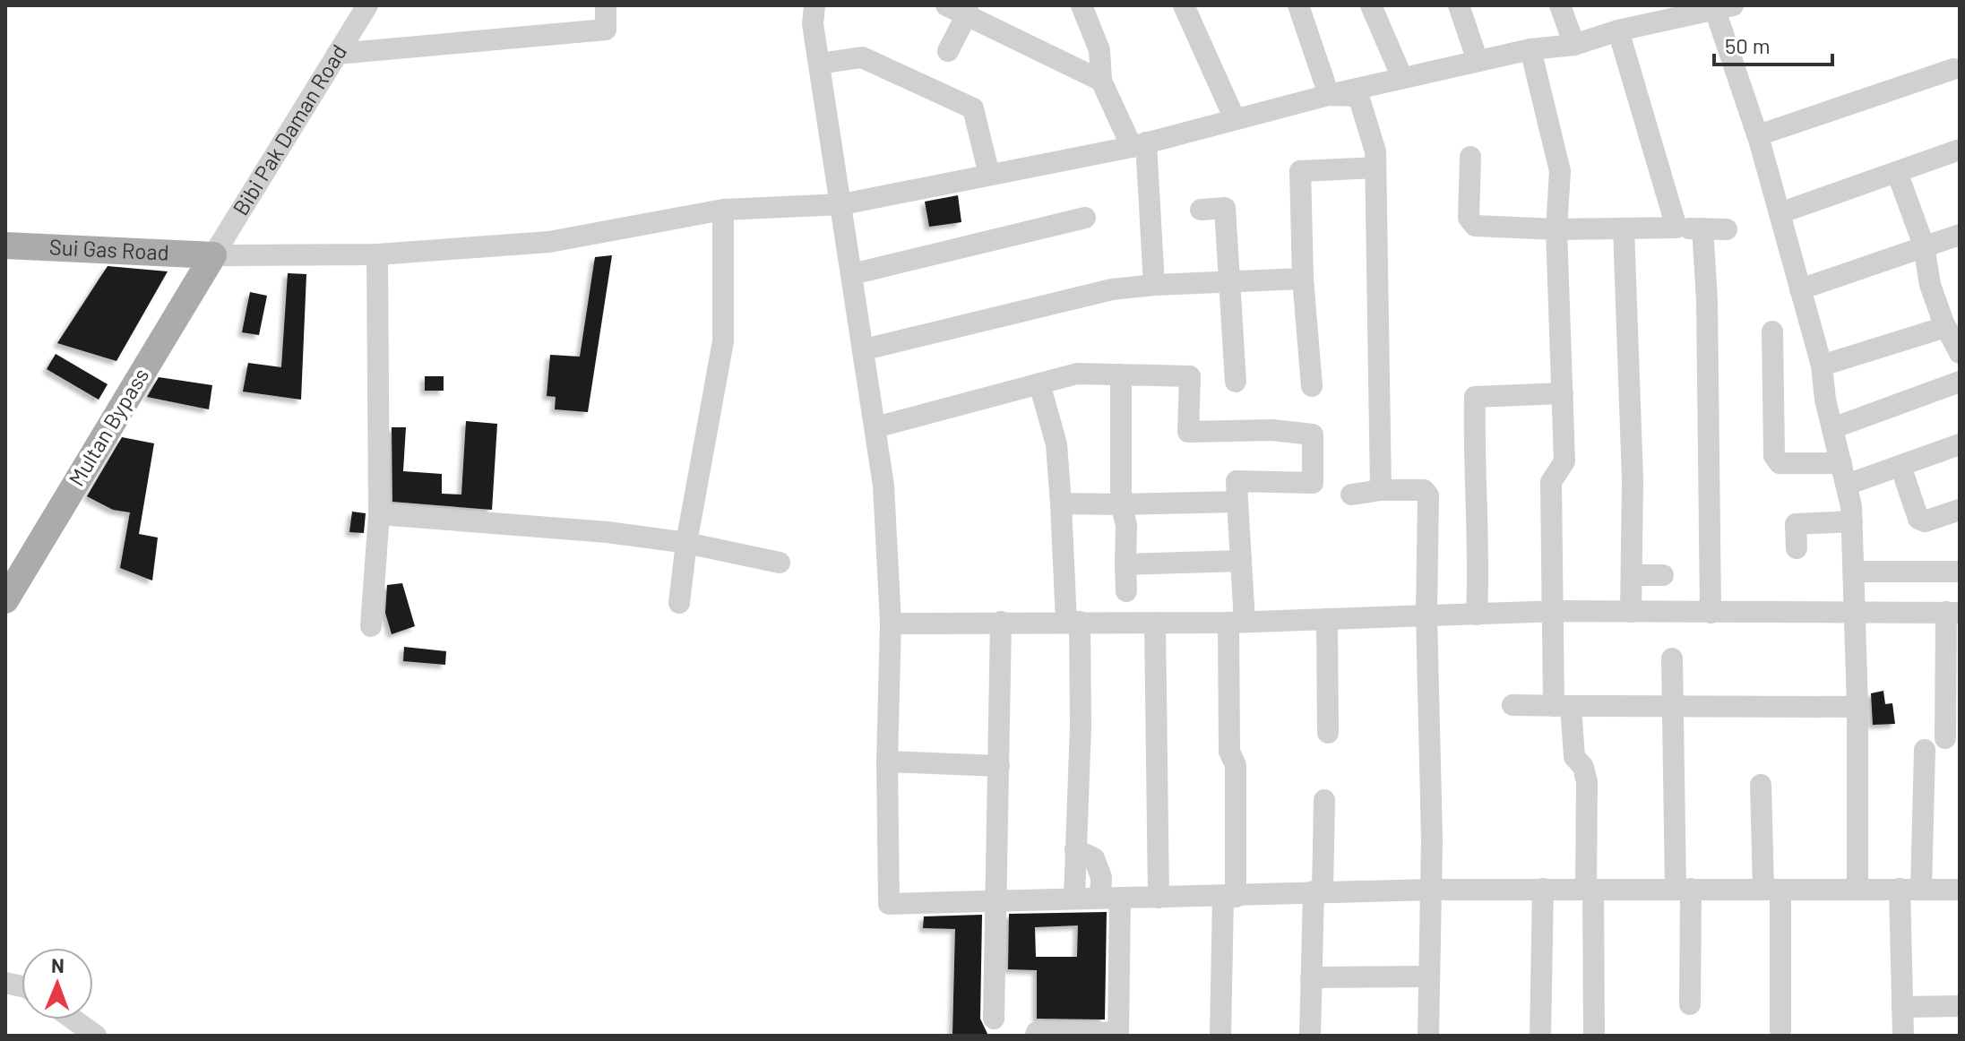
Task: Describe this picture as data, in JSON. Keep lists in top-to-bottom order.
{
  "streets": {
    "main road": ["Sui Gas Road", "Multan Bypass"],
    "street": ["Bibi Pak Daman Road"]
  },
  "crossings": [
    ["Bibi Pak Daman Road", "Sui Gas Road"],
    ["Bibi Pak Daman Road", "Multan Bypass"],
    ["Sui Gas Road", "Multan Bypass"]
  ],
  "scale_bar": "50 m",
  "north": "top"
}
